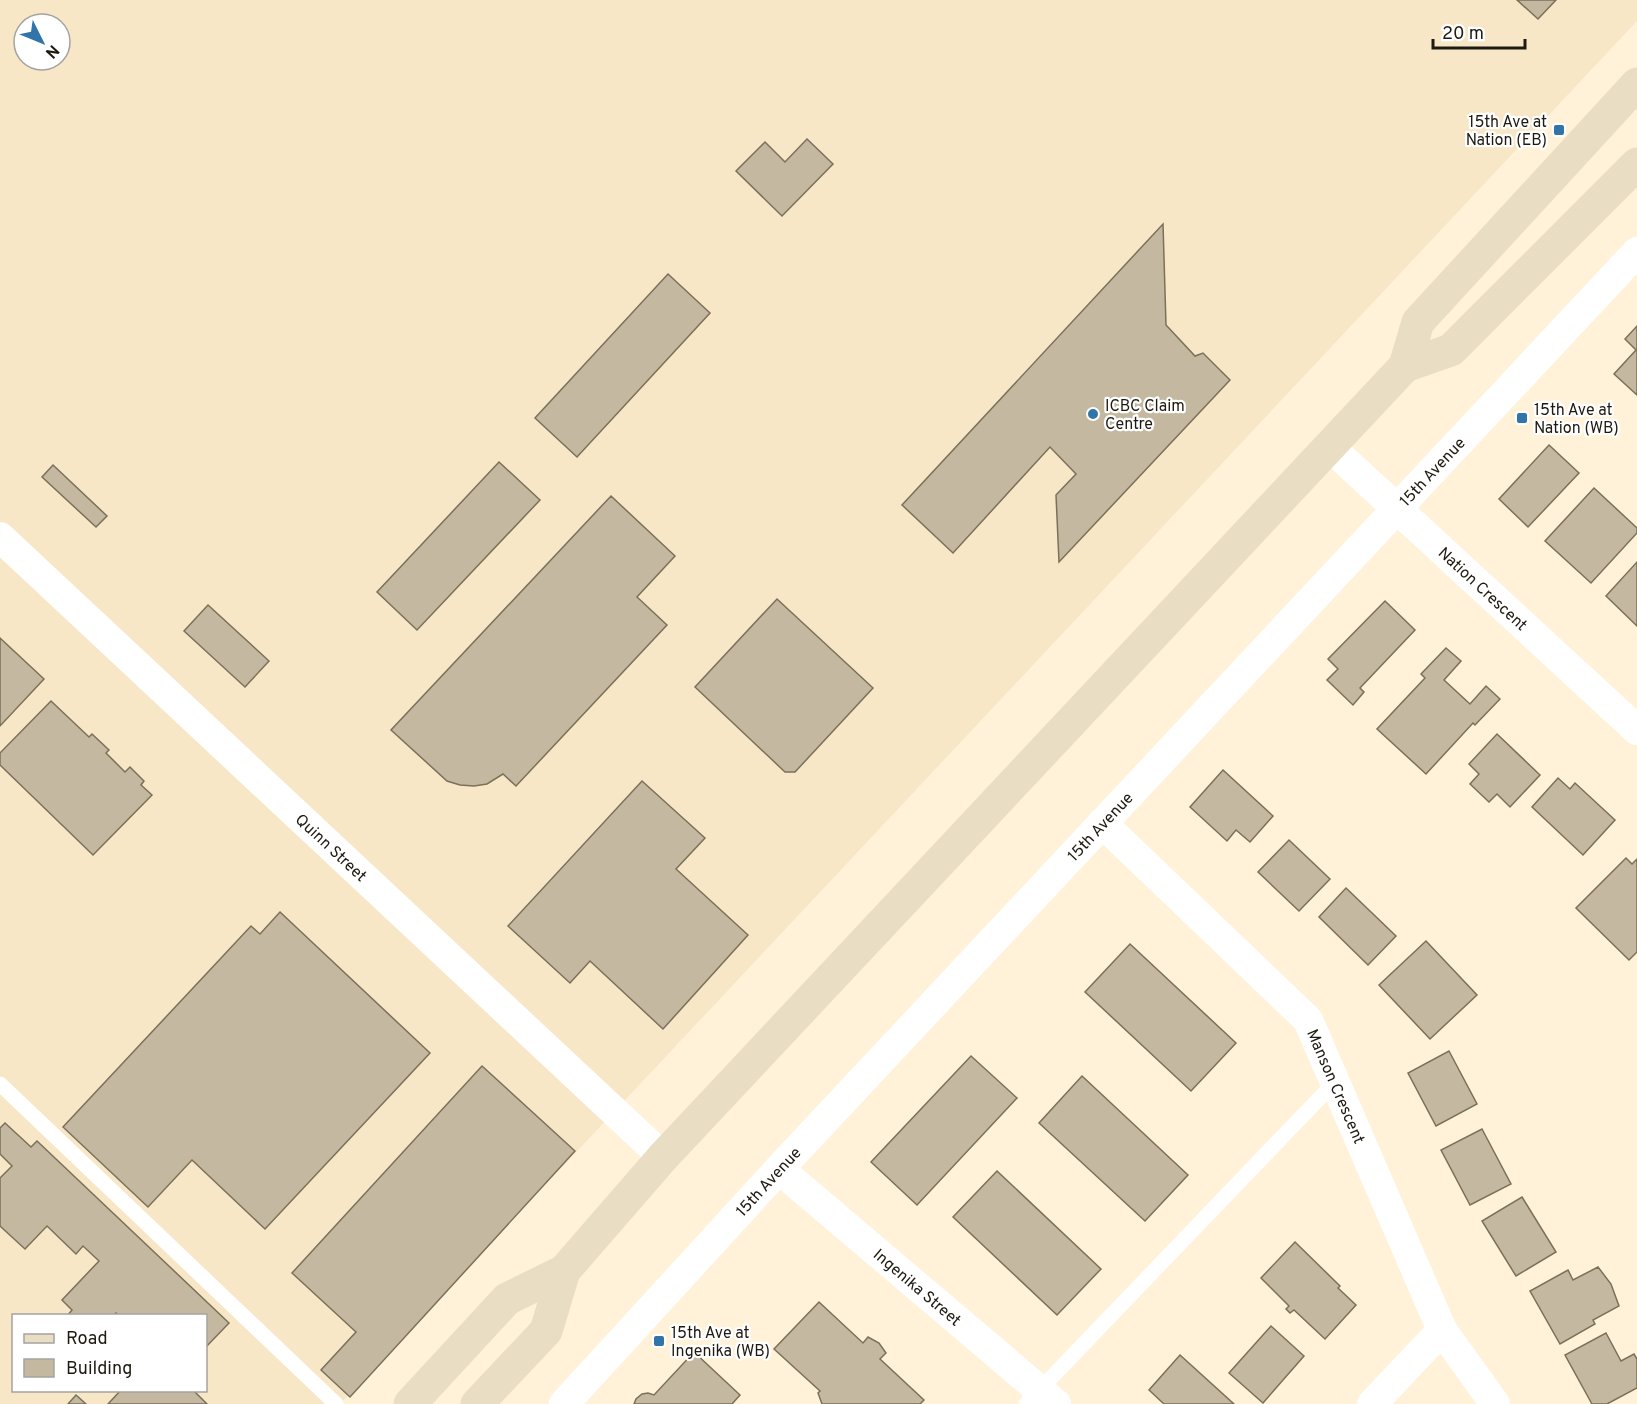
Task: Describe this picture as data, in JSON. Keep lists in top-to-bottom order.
{
  "streets": {
    "street": [
      "15th Avenue",
      "Nation Crescent",
      "Quinn Street",
      "Manson Crescent",
      "Ingenika Street"
    ]
  },
  "crossings": [
    ["15th Avenue", "Nation Crescent"],
    ["15th Avenue", "Manson Crescent"],
    ["15th Avenue", "Ingenika Street"]
  ],
  "places": {
    "transit": ["15th Ave at Nation (EB)", "15th Ave at Nation (WB)", "15th Ave at Ingenika (WB)"],
    "other": ["ICBC Claim Centre"]
  },
  "legend": ["Road", "Building"],
  "scale_bar": "20 m",
  "north": "bottom right"
}
